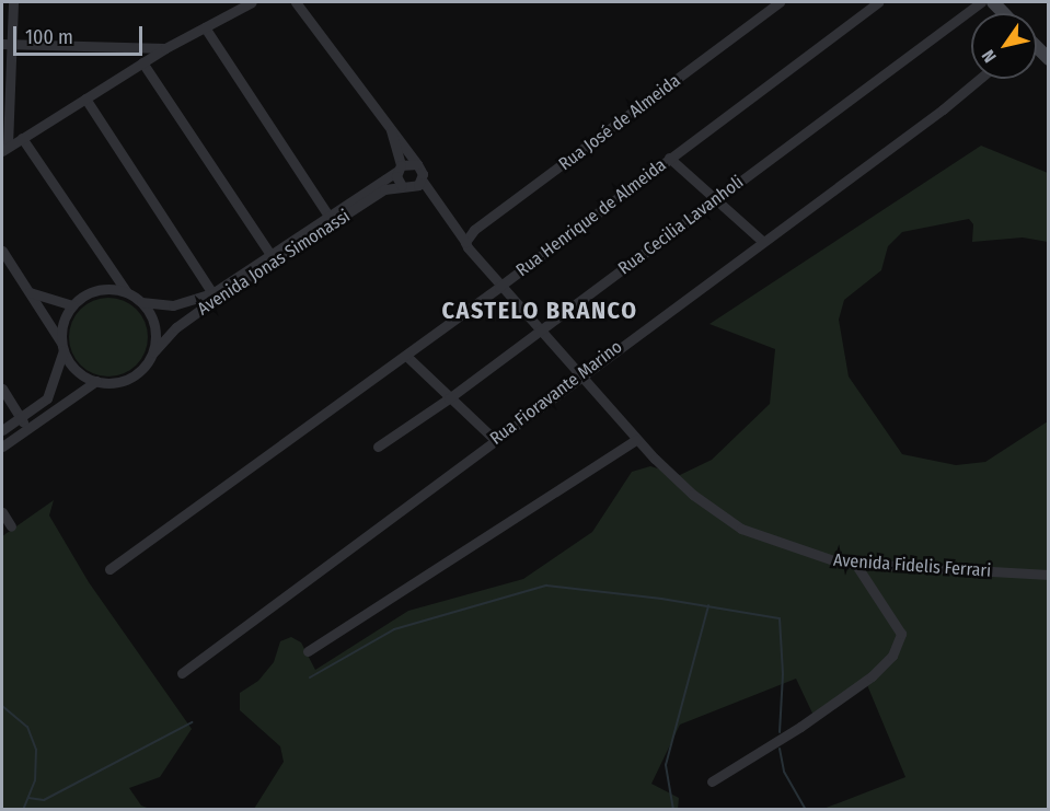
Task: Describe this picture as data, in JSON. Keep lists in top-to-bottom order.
{
  "streets": {
    "street": [
      "Rua José de Almeida",
      "Rua Henrique de Almeida",
      "Rua Cecilia Lavanholi",
      "Avenida Jonas Simonassi",
      "Rua Fioravante Marino",
      "Avenida Fidelis Ferrari"
    ]
  },
  "crossings": [
    ["Rua José de Almeida", "Avenida Fidelis Ferrari"],
    ["Rua Henrique de Almeida", "Avenida Fidelis Ferrari"],
    ["Rua Cecilia Lavanholi", "Avenida Fidelis Ferrari"],
    ["Avenida Jonas Simonassi", "Avenida Fidelis Ferrari"],
    ["Rua Fioravante Marino", "Avenida Fidelis Ferrari"]
  ],
  "districts": ["CASTELO BRANCO"],
  "scale_bar": "100 m",
  "north": "bottom left"
}
